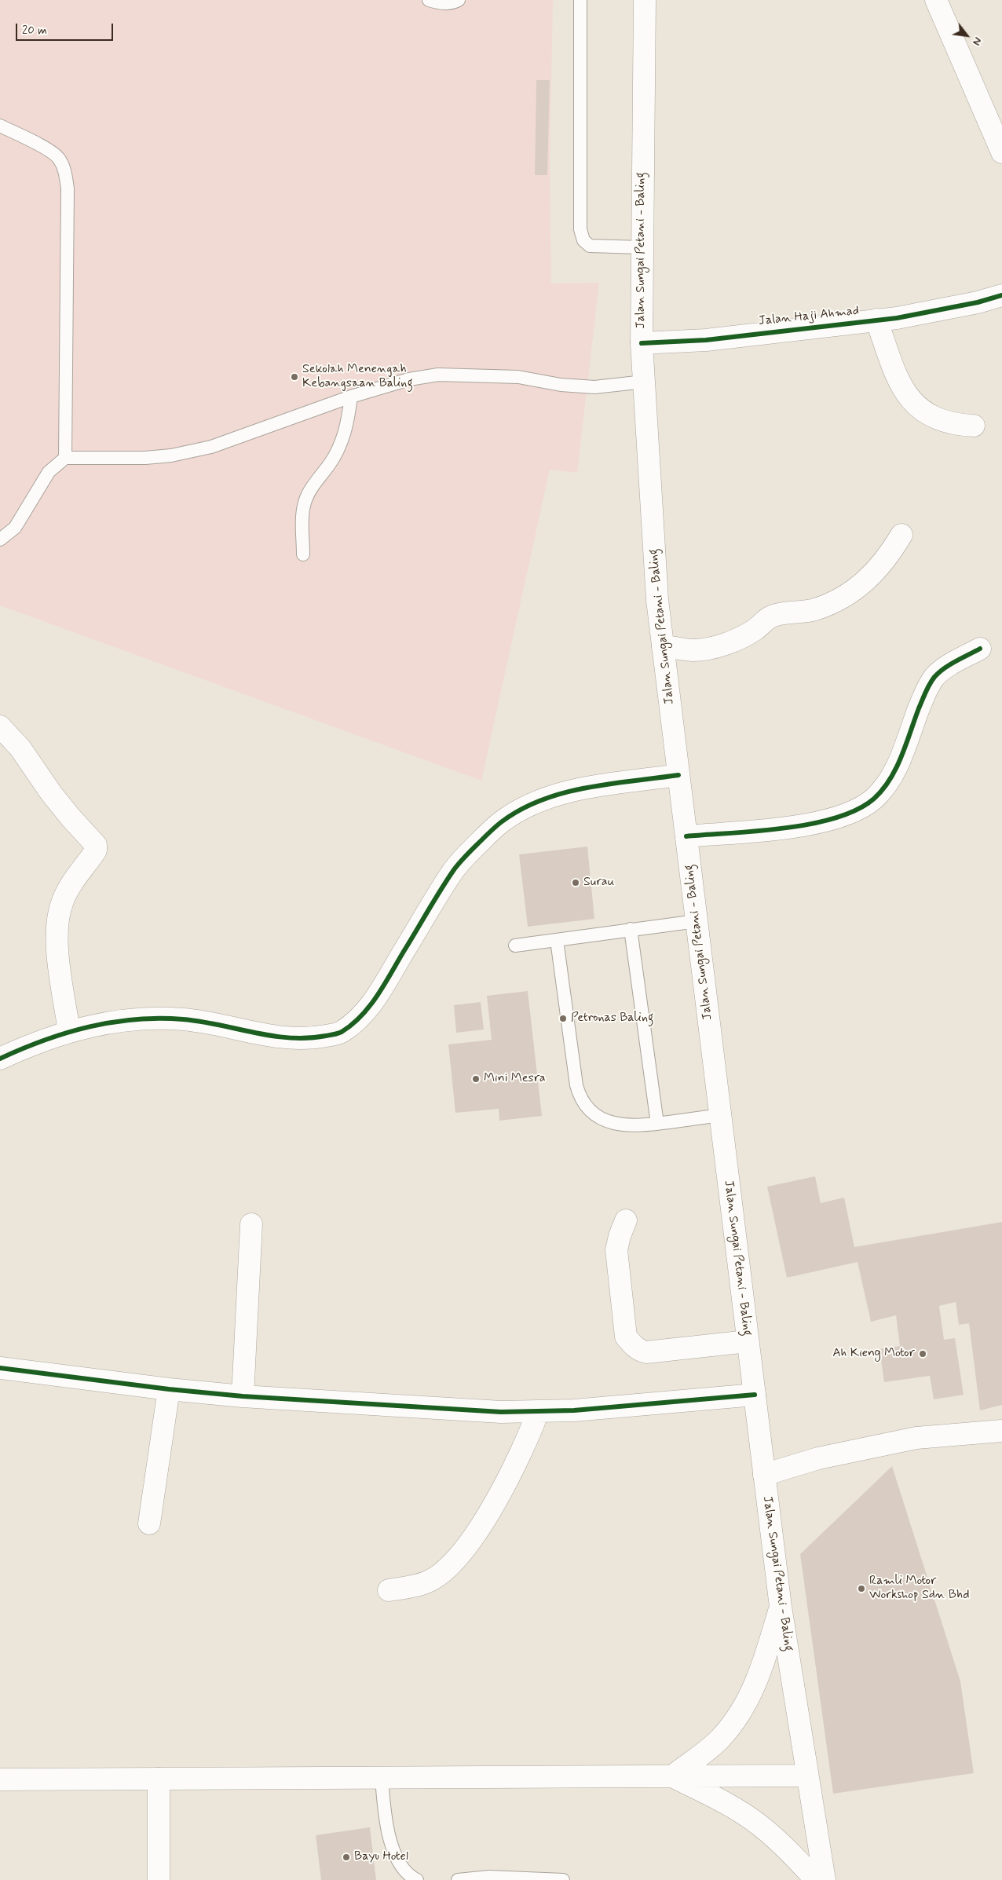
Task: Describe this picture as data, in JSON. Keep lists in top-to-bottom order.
{
  "streets": {
    "street": ["Jalan Sungai Petani - Baling", "Jalan Haji Ahmad"]
  },
  "crossings": [
    ["Jalan Sungai Petani - Baling", "Jalan Haji Ahmad"]
  ],
  "places": [
    "Sekolah Menengah Kebangsaan Baling",
    "Surau",
    "Petronas Baling",
    "Mini Mesra",
    "Ah Kieng Motor",
    "Ramli Motor Workshop Sdn Bhd",
    "Bayu Hotel"
  ],
  "scale_bar": "20 m",
  "north": "bottom right"
}
